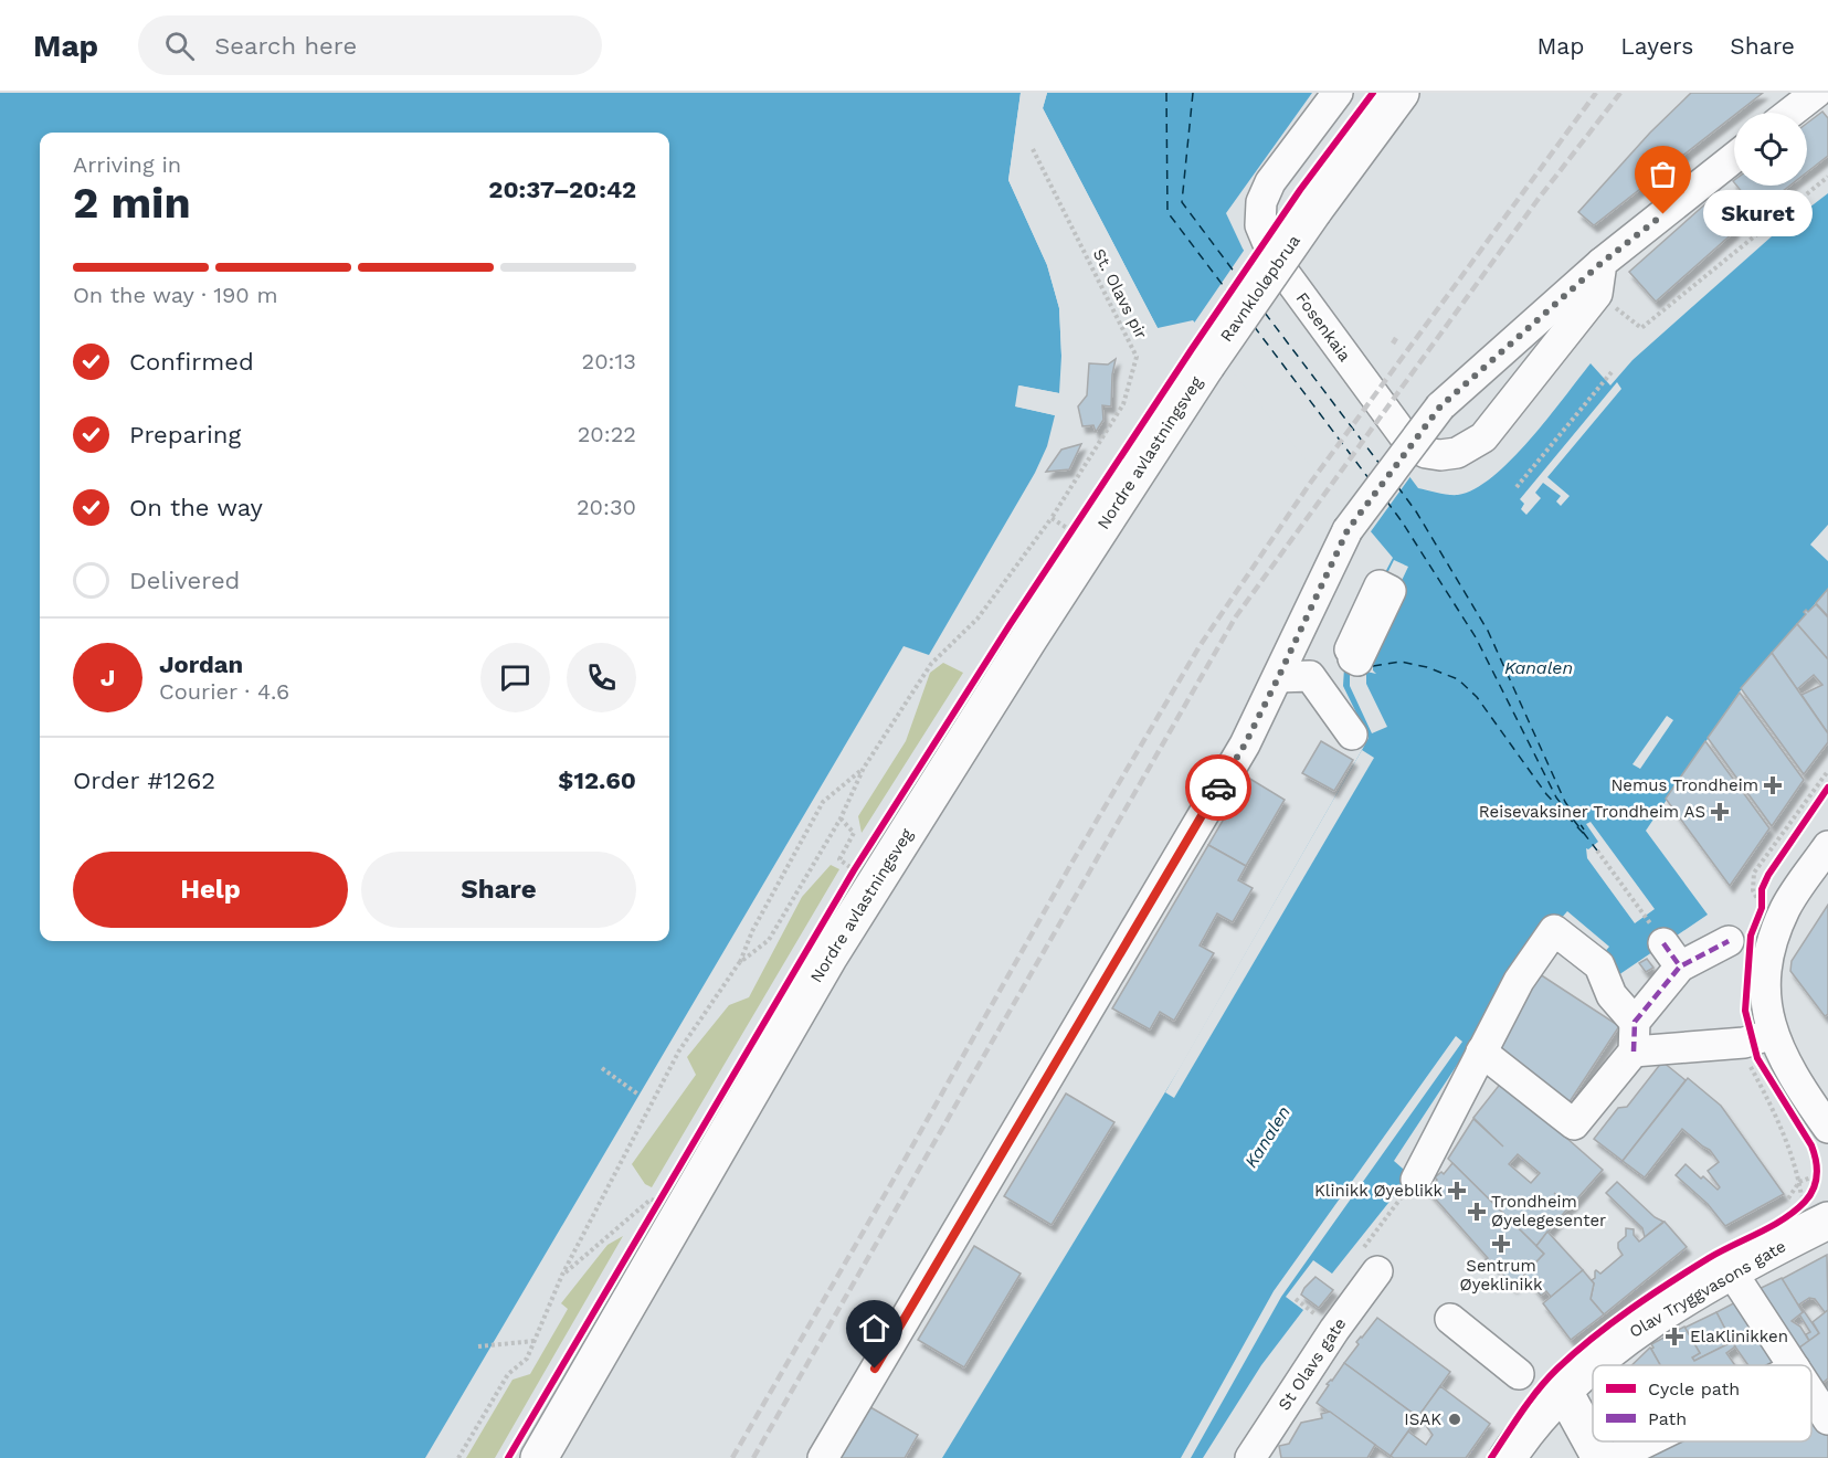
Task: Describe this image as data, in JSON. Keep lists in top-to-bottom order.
{
  "streets": {
    "main road": ["Ravnkloløpbrua", "Nordre avlastningsveg", "Olav Tryggvasons gate"],
    "street": ["Fosenkaia", "St Olavs gate"],
    "path": ["St. Olavs pir"]
  },
  "crossings": [
    ["Ravnkloløpbrua", "Nordre avlastningsveg"]
  ],
  "water": ["Kanalen"],
  "places": {
    "other": ["Skuret", "ISAK"],
    "health": [
      "Nemus Trondheim",
      "Reisevaksiner Trondheim AS",
      "Klinikk Øyeblikk",
      "Trondheim Øyelegesenter",
      "Sentrum Øyeklinikk",
      "ElaKlinikken"
    ]
  },
  "legend": ["Cycle path", "Path"],
  "page": {
    "header": "Map",
    "search": "Search here",
    "nav": ["Map", "Layers", "Share"],
    "heading": ["2 min", "Arriving in", "20:37–20:42"],
    "panel": [
      "Jordan",
      "Courier · 4.6",
      "Order #1262",
      "$12.60"
    ],
    "bubble": "Skuret",
    "bar": "On the way · 190 m",
    "list": [
      ["Confirmed", "20:13"],
      ["Preparing", "20:22"],
      ["On the way", "20:30"],
      "Delivered"
    ],
    "round": "J",
    "buttons": ["Help", "Share"]
  }
}
